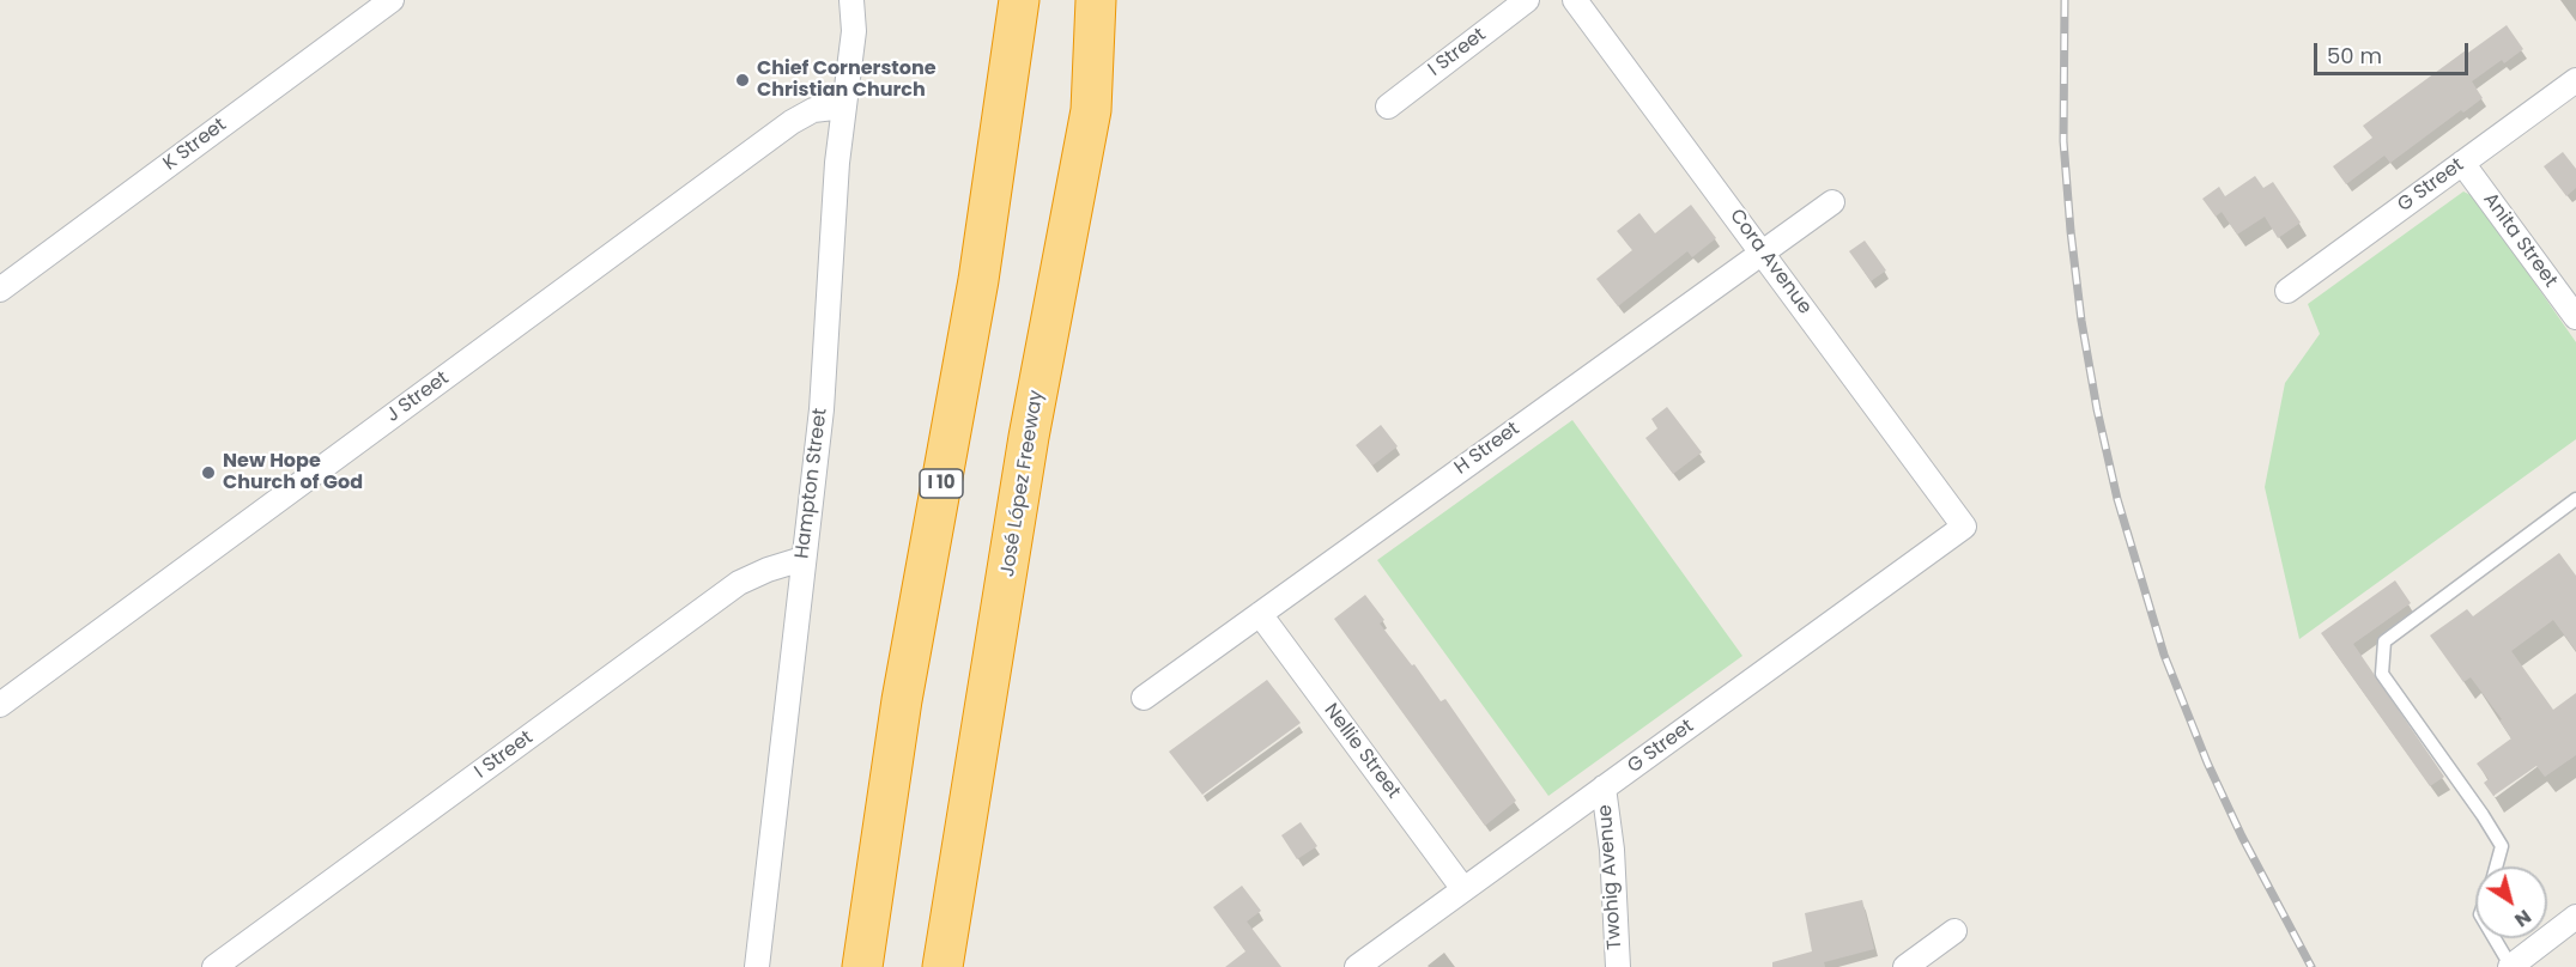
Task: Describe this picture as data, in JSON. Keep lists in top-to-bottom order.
{
  "streets": {
    "highway": ["I 10", "José López Freeway"],
    "street": [
      "I Street",
      "K Street",
      "G Street",
      "Anita Street",
      "Cora Avenue",
      "J Street",
      "H Street",
      "Hampton Street",
      "Nellie Street",
      "Twohig Avenue"
    ]
  },
  "crossings": [
    ["I Street", "Hampton Street"],
    ["G Street", "Anita Street"],
    ["G Street", "Cora Avenue"],
    ["G Street", "Nellie Street"],
    ["G Street", "Twohig Avenue"],
    ["Cora Avenue", "H Street"],
    ["J Street", "Hampton Street"],
    ["H Street", "Nellie Street"]
  ],
  "places": ["Chief Cornerstone Christian Church", "New Hope Church of God"],
  "scale_bar": "50 m",
  "north": "bottom right"
}
